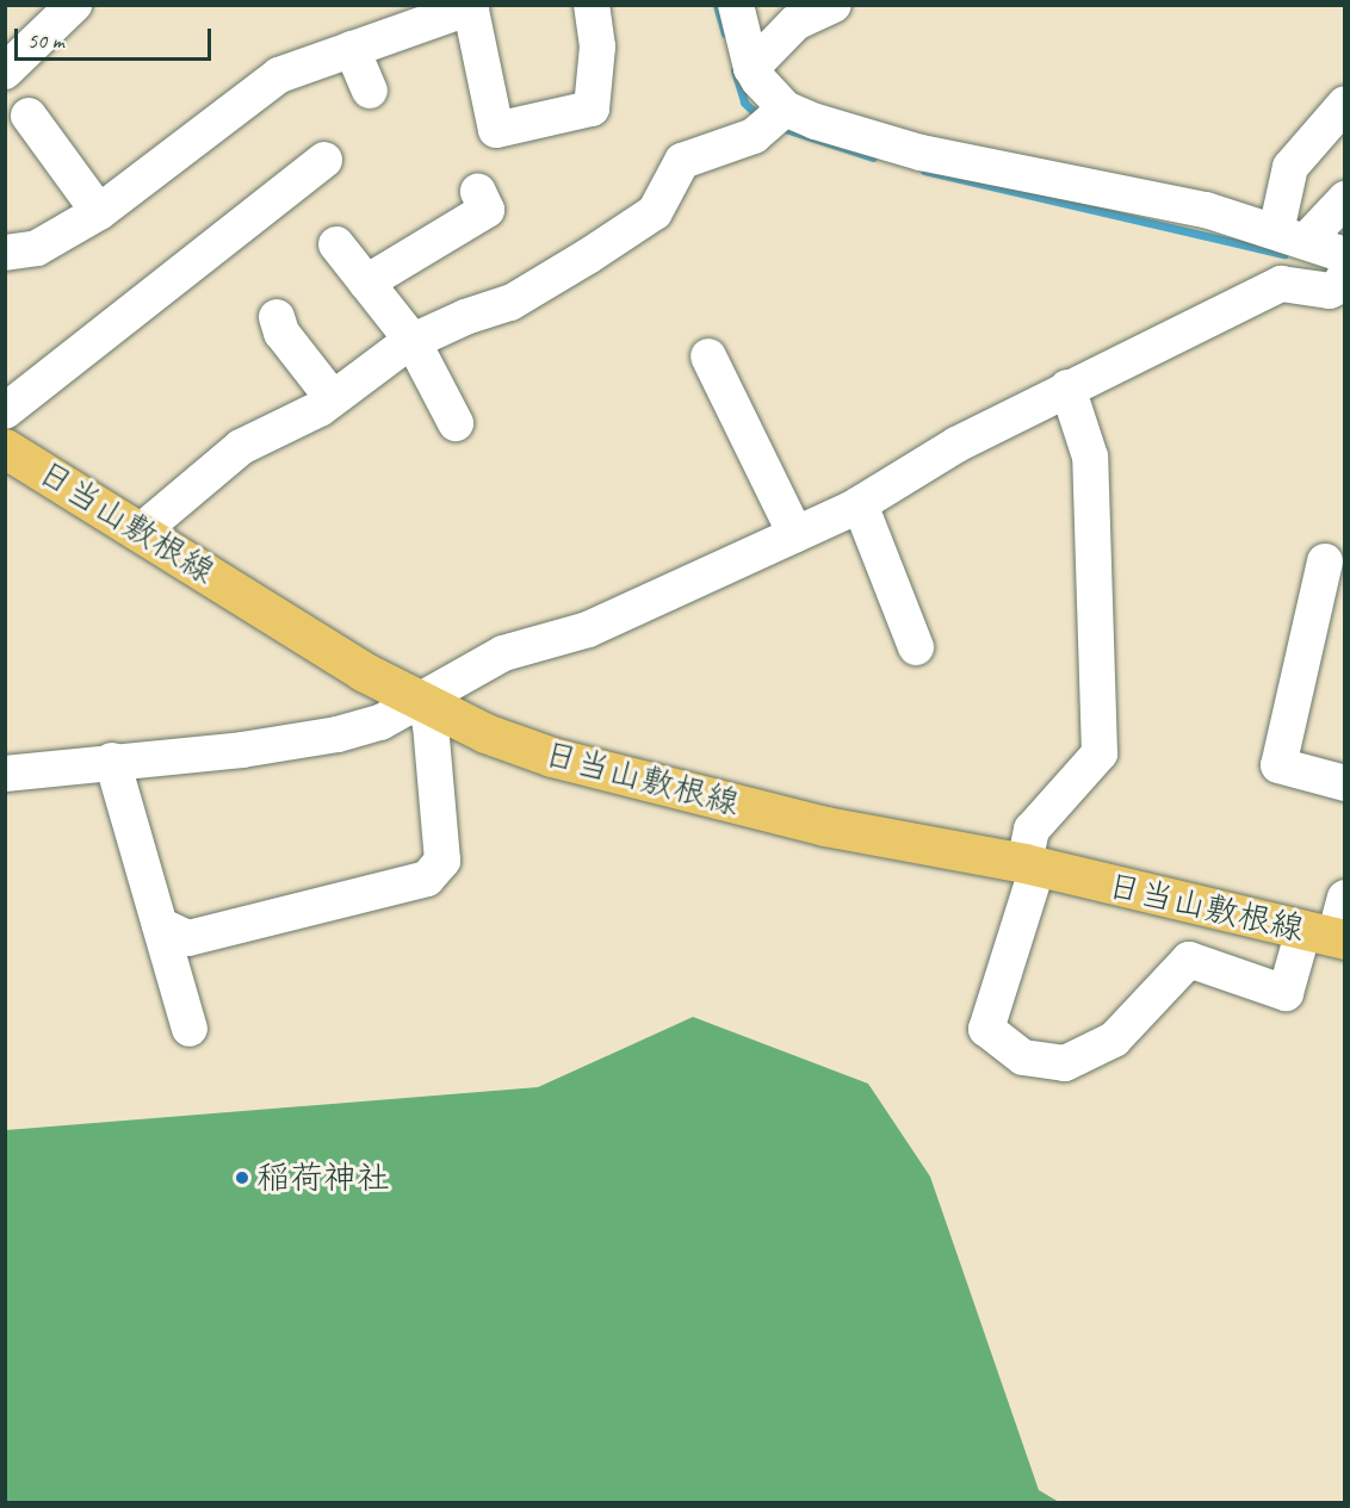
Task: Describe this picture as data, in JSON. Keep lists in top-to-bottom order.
{
  "streets": {
    "main road": ["日当山敷根線"]
  },
  "places": ["稲荷神社"],
  "scale_bar": "50 m"
}
